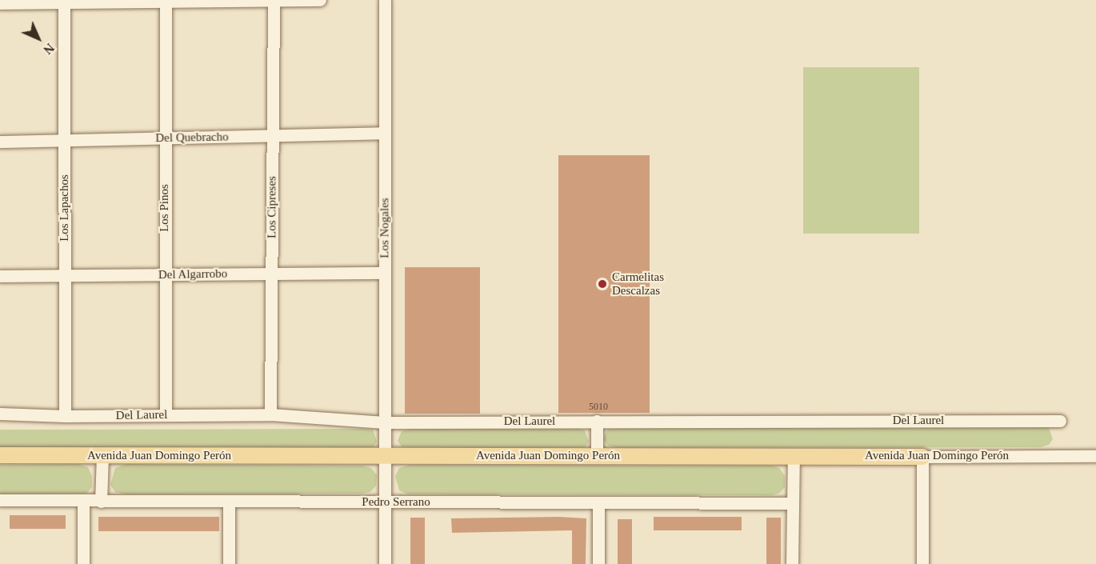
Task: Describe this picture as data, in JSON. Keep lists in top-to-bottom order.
{
  "streets": {
    "main road": ["Avenida Juan Domingo Perón"],
    "street": [
      "Del Quebracho",
      "Los Cipreses",
      "Los Lapachos",
      "Los Pinos",
      "Los Nogales",
      "Del Algarrobo",
      "Del Laurel",
      "Pedro Serrano"
    ]
  },
  "crossings": [
    ["Del Quebracho", "Los Cipreses"],
    ["Del Quebracho", "Los Lapachos"],
    ["Del Quebracho", "Los Pinos"],
    ["Del Quebracho", "Los Nogales"],
    ["Los Cipreses", "Del Algarrobo"],
    ["Los Cipreses", "Del Laurel"],
    ["Los Lapachos", "Del Algarrobo"],
    ["Los Lapachos", "Del Laurel"],
    ["Los Pinos", "Del Algarrobo"],
    ["Los Pinos", "Del Laurel"],
    ["Los Nogales", "Del Algarrobo"],
    ["Los Nogales", "Del Laurel"],
    ["Los Nogales", "Avenida Juan Domingo Perón"],
    ["Los Nogales", "Pedro Serrano"]
  ],
  "places": ["Carmelitas Descalzas"],
  "house_numbers": ["5010"],
  "north": "bottom right"
}
